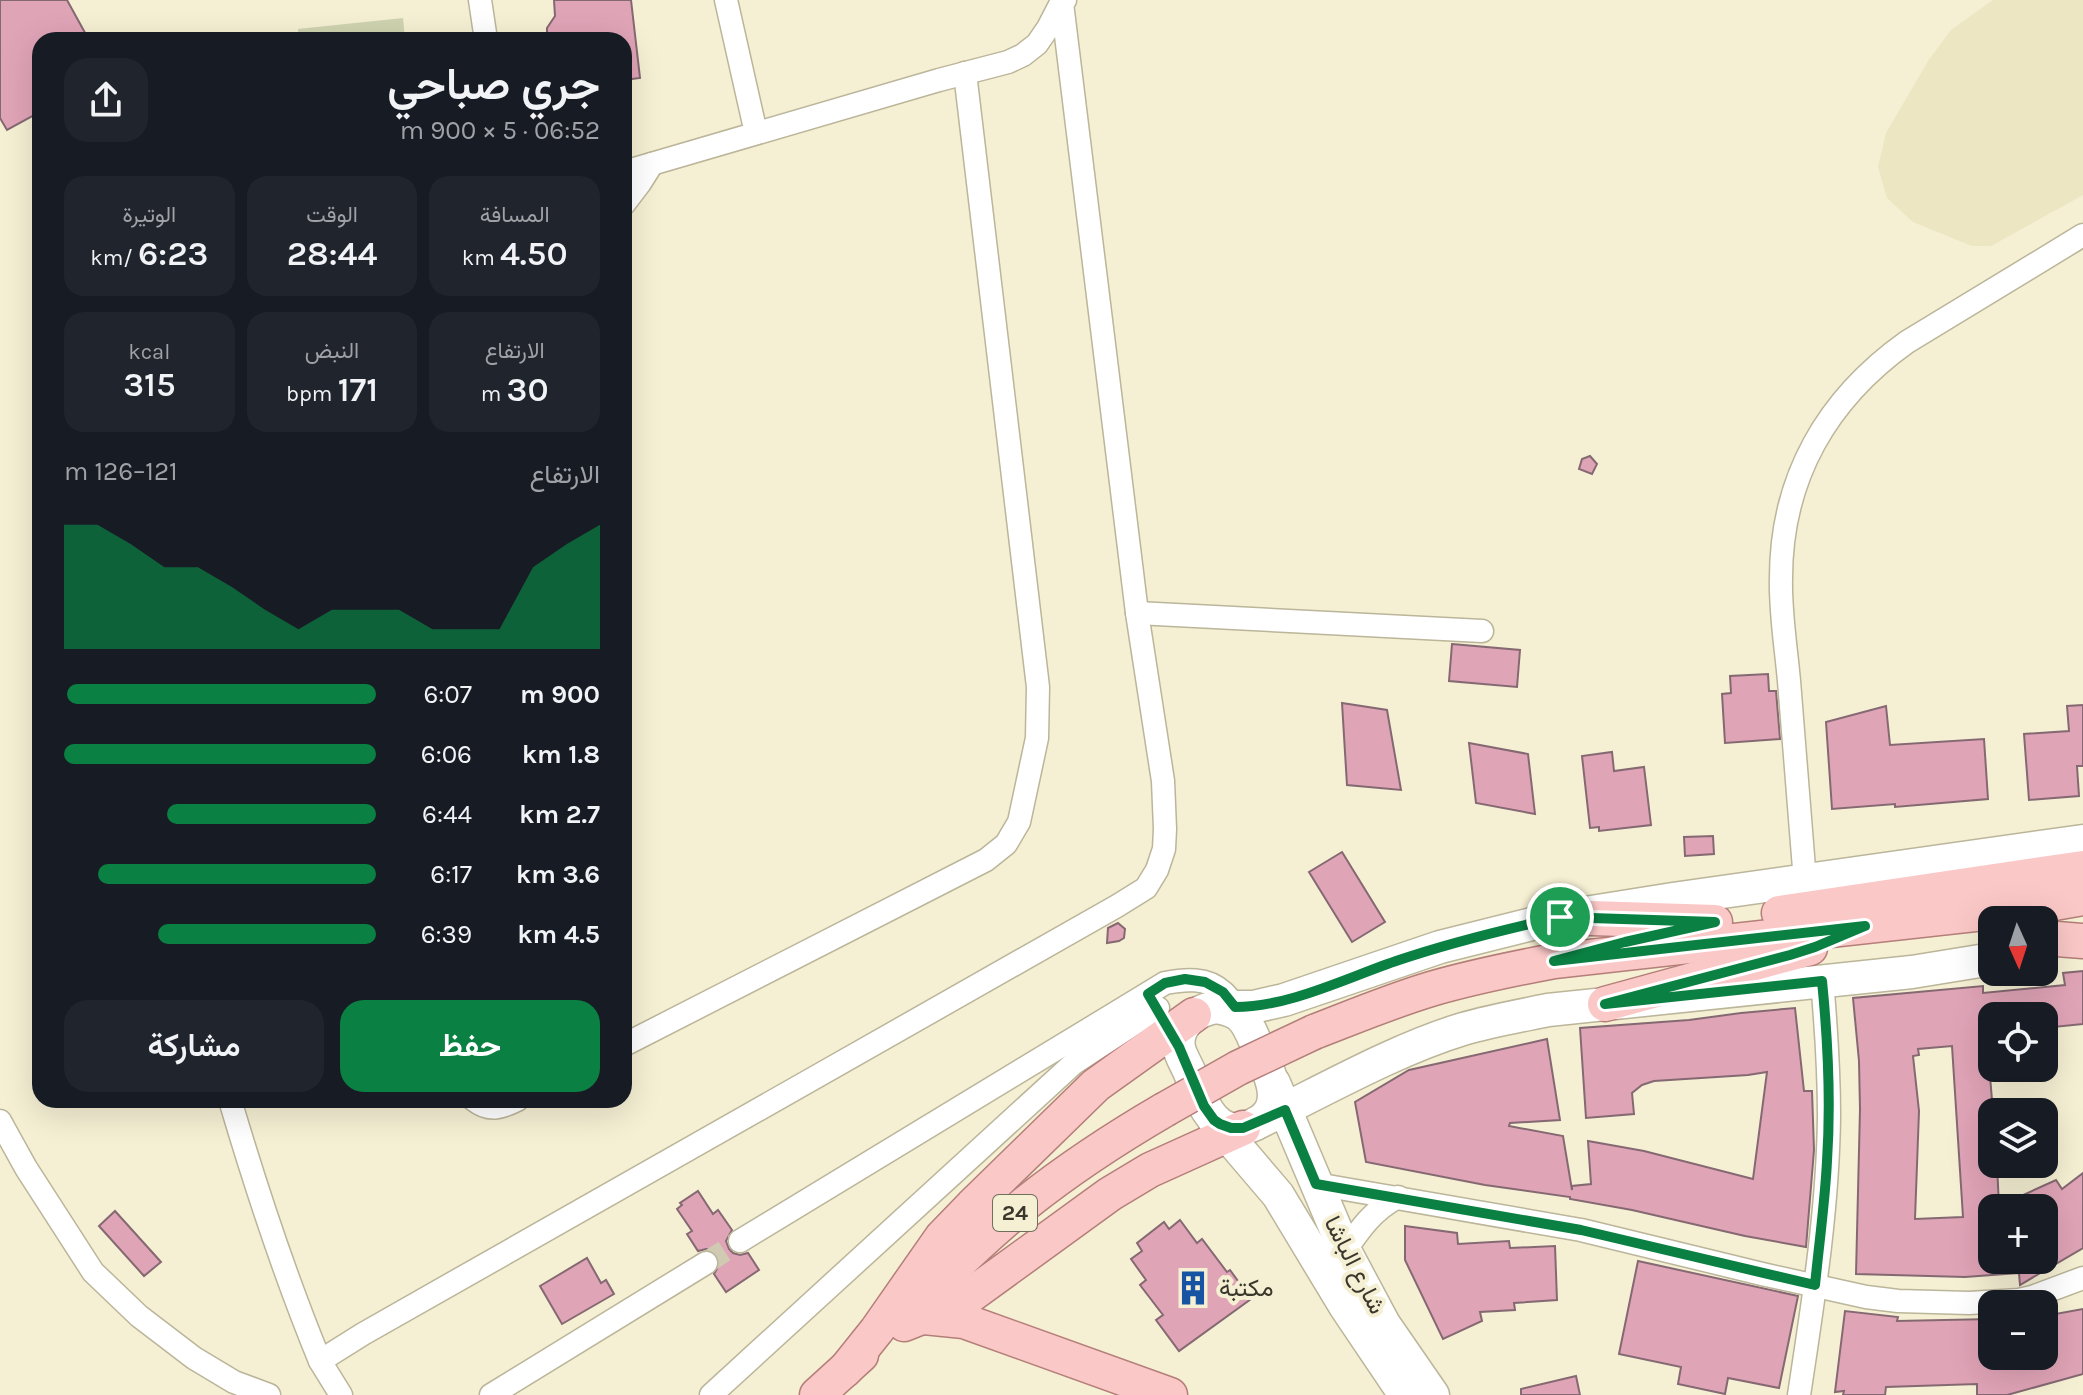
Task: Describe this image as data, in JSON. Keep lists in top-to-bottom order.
{
  "streets": {
    "main road": ["24"],
    "street": ["شارع الباشا"]
  },
  "places": {
    "building": ["مكتبة"]
  },
  "north": "bottom",
  "page": {
    "heading": ["جري صباحي", "06:52 · 5 × 900 m"],
    "stats": [
      ["المسافة", "4.50 km"],
      ["الوقت", "28:44"],
      ["الوتيرة", "6:23 /km"],
      ["الارتفاع", "30 m"],
      ["النبض", "171 bpm"],
      ["kcal", "315"]
    ],
    "chart": ["الارتفاع", "121–126 m"],
    "list": [
      {
        "name": "900 m",
        "note": "6:07"
      },
      {
        "name": "1.8 km",
        "note": "6:06"
      },
      {
        "name": "2.7 km",
        "note": "6:44"
      },
      {
        "name": "3.6 km",
        "note": "6:17"
      },
      {
        "name": "4.5 km",
        "note": "6:39"
      }
    ],
    "map_buttons": ["+", "−"],
    "buttons": ["حفظ", "مشاركة"]
  }
}
